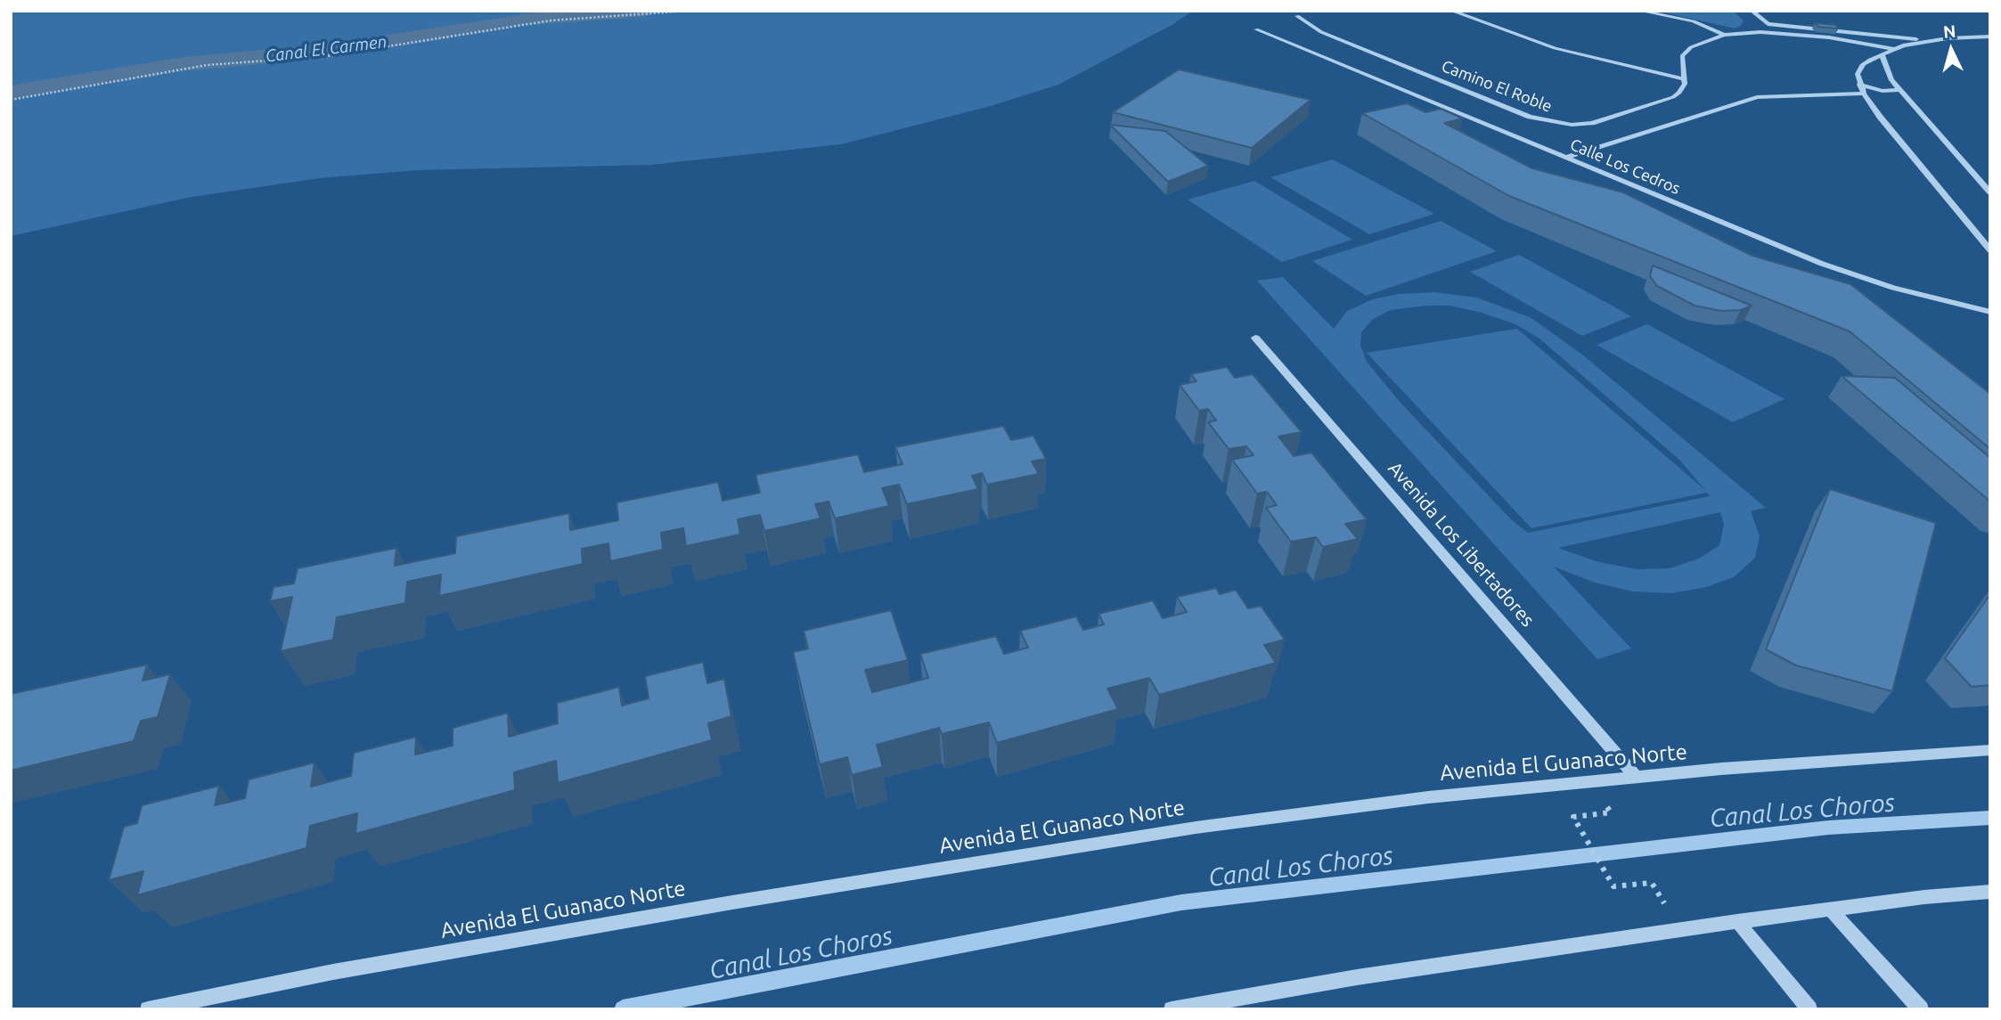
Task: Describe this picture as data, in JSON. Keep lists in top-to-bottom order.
{
  "streets": {
    "street": [
      "Camino El Roble",
      "Calle Los Cedros",
      "Avenida Los Libertadores",
      "Avenida El Guanaco Norte"
    ]
  },
  "crossings": [
    ["Avenida Los Libertadores", "Avenida El Guanaco Norte"]
  ],
  "water": ["Canal El Carmen", "Canal Los Choros"],
  "north": "top"
}
